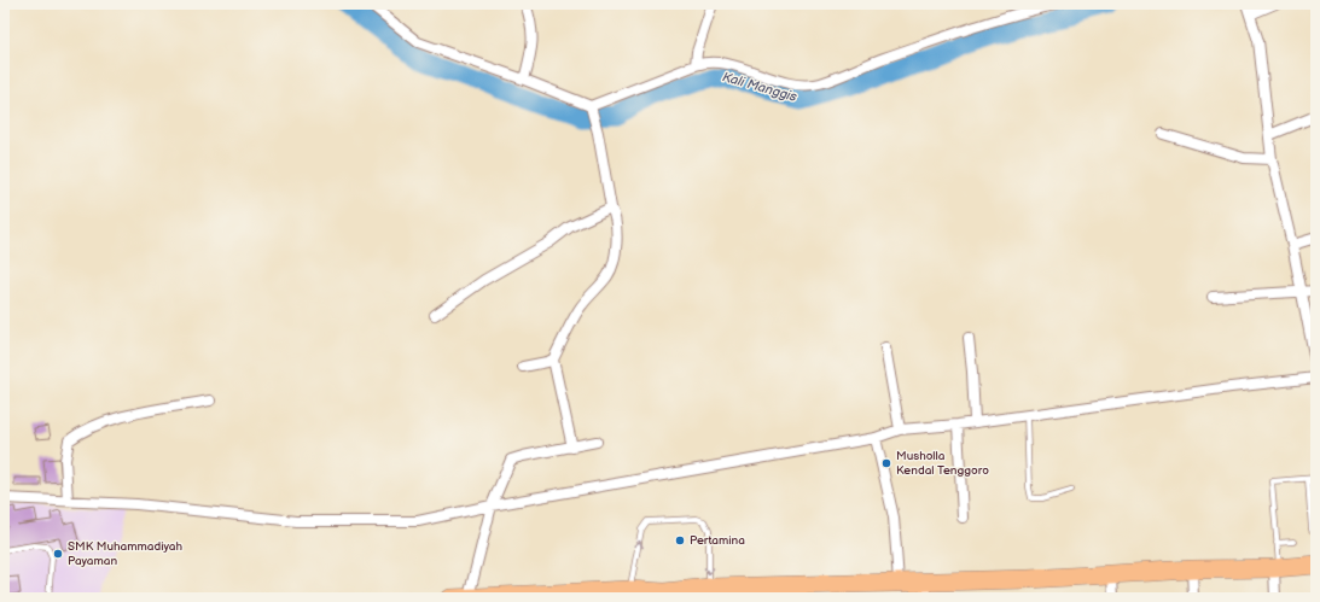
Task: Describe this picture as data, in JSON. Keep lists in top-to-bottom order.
{
  "water": ["Kali Manggis"],
  "places": ["Musholla Kendal Tenggoro", "Pertamina", "SMK Muhammadiyah Payaman"]
}
